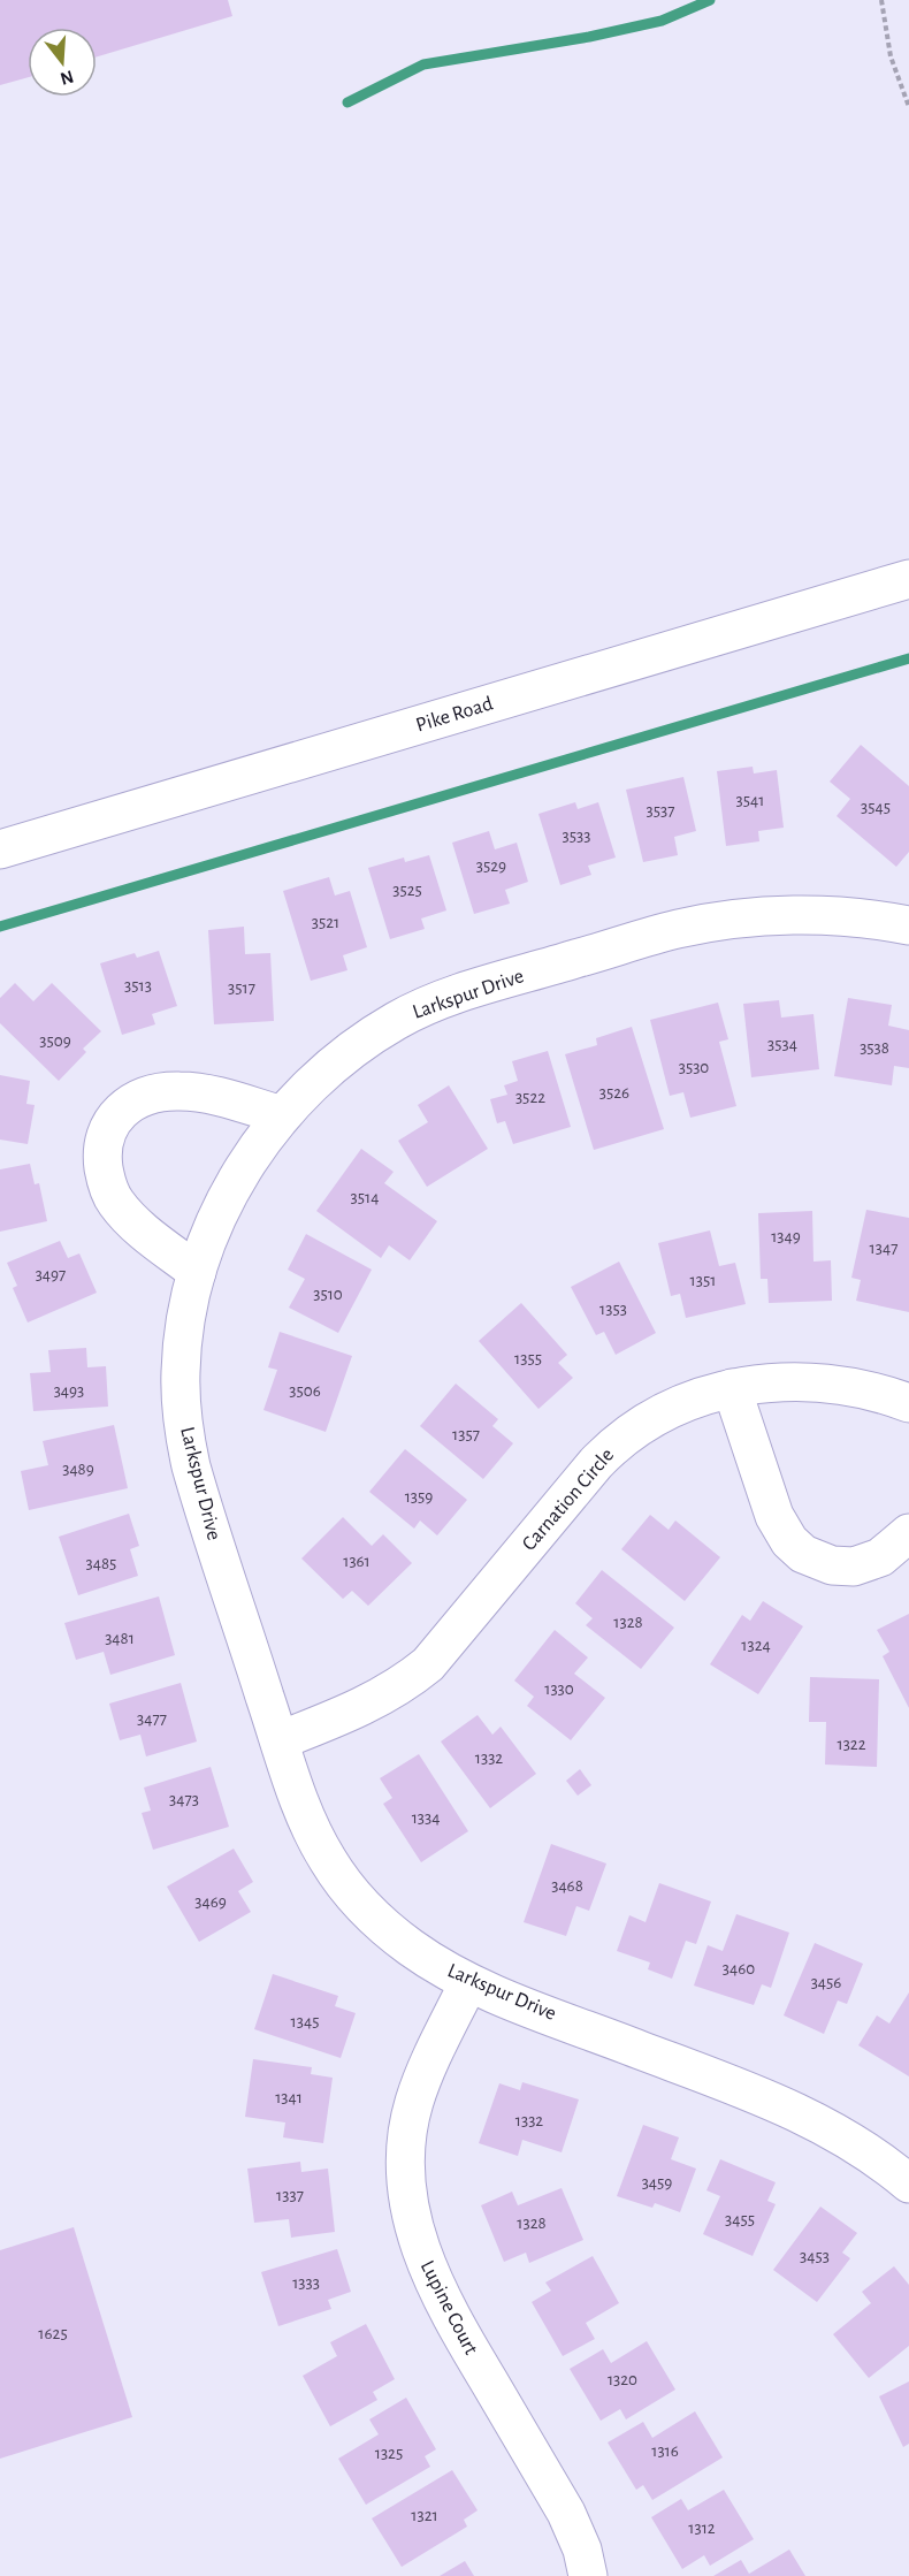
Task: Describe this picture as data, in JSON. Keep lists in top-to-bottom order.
{
  "streets": {
    "street": [
      "Pike Road",
      "Larkspur Drive",
      "Carnation Circle",
      "Lupine Court"
    ]
  },
  "crossings": [
    ["Larkspur Drive", "Carnation Circle"],
    ["Larkspur Drive", "Lupine Court"]
  ],
  "house_numbers": [
    "3541",
    "3545",
    "3537",
    "3533",
    "3529",
    "3525",
    "3521",
    "3513",
    "3517",
    "3509",
    "3534",
    "3538",
    "3530",
    "3526",
    "3522",
    "3514",
    "1349",
    "1347",
    "3497",
    "1351",
    "3510",
    "1353",
    "1355",
    "3493",
    "3506",
    "1357",
    "3489",
    "1359",
    "1361",
    "3485",
    "1328",
    "3481",
    "1324",
    "1330",
    "3477",
    "1322",
    "1332",
    "3473",
    "1334",
    "3468",
    "3469",
    "3460",
    "3456",
    "1345",
    "1341",
    "1332",
    "3459",
    "1337",
    "3455",
    "1328",
    "3453",
    "1333",
    "1625",
    "1320",
    "1316",
    "1325",
    "1321",
    "1312"
  ],
  "north": "bottom"
}
